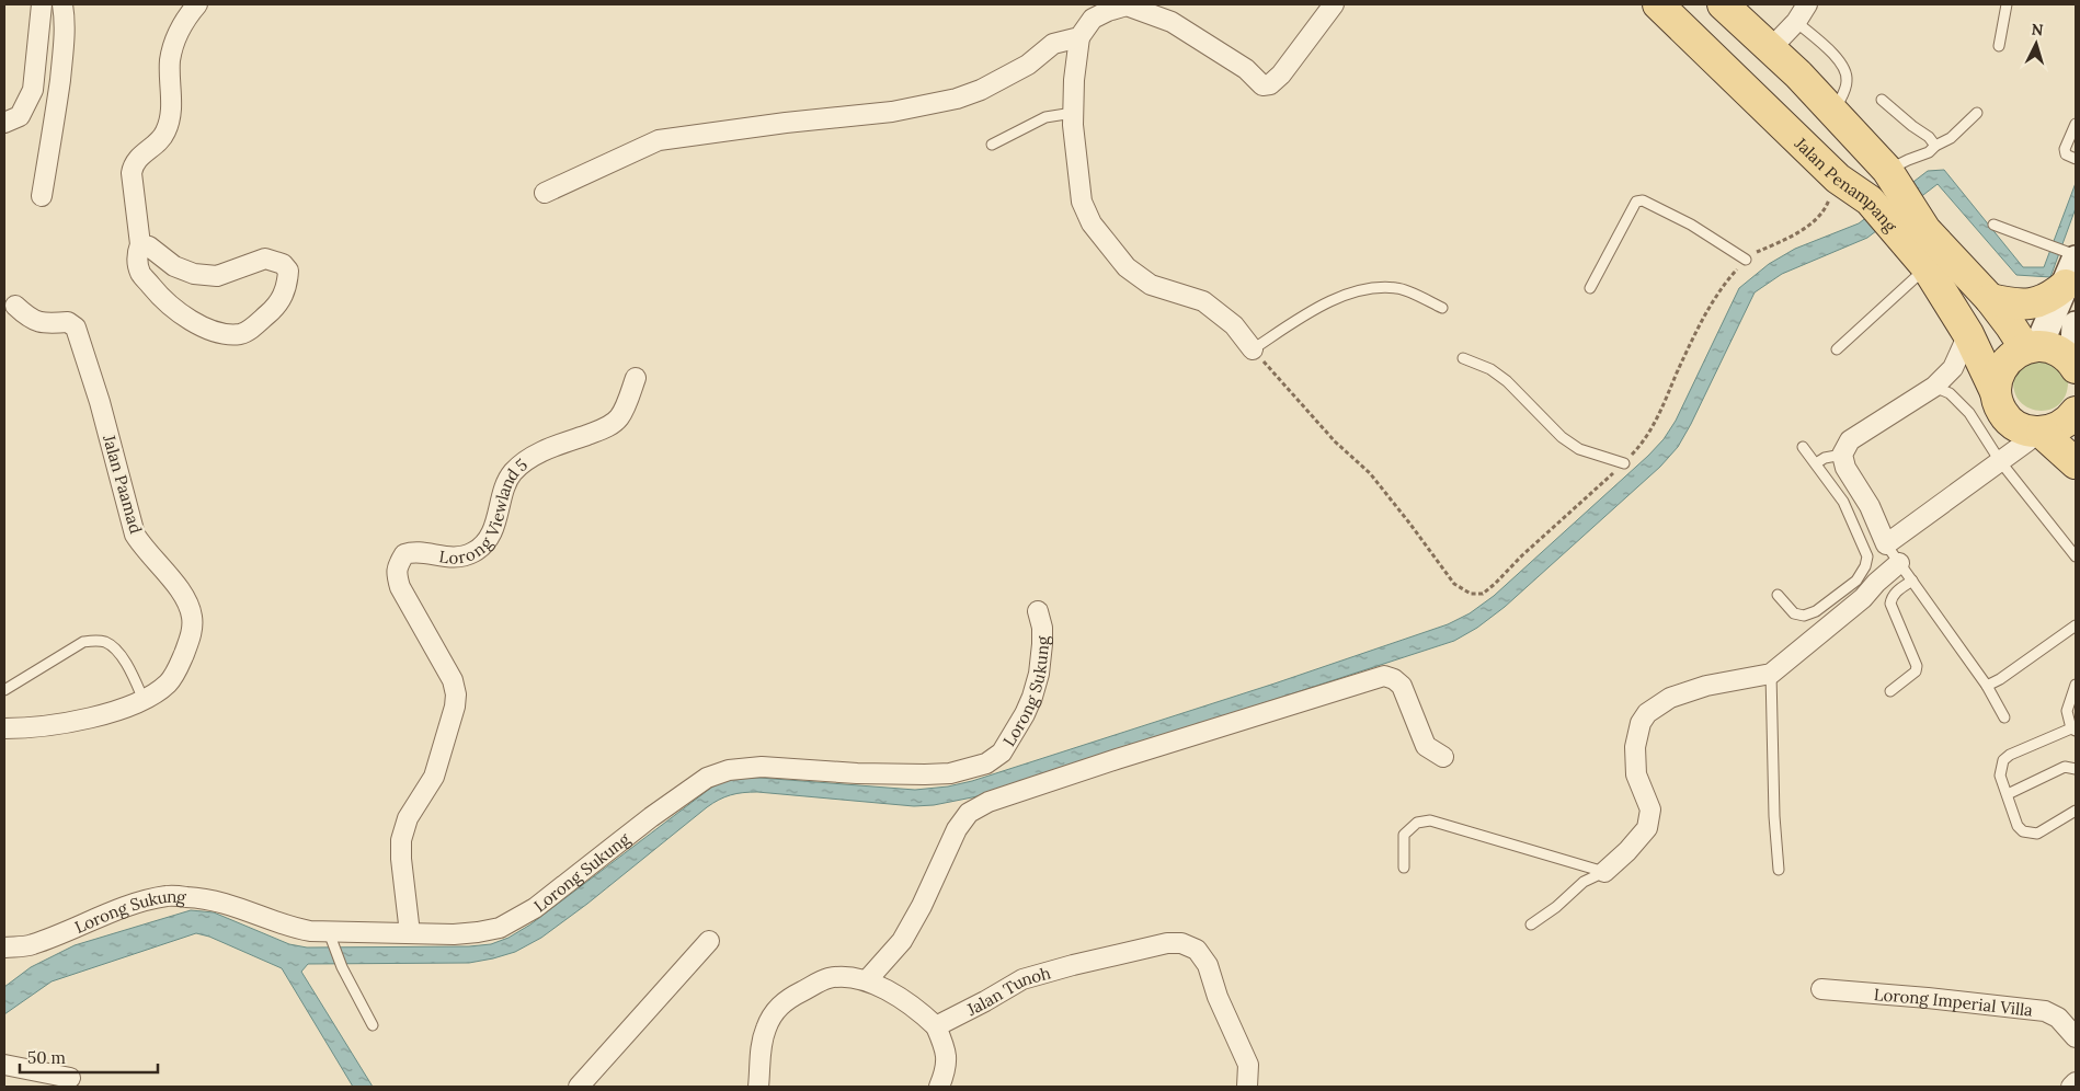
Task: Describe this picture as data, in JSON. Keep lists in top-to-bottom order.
{
  "streets": {
    "main road": ["Jalan Penampang"],
    "street": [
      "Jalan Paamad",
      "Lorong Viewland 5",
      "Lorong Sukung",
      "Jalan Tunoh",
      "Lorong Imperial Villa"
    ]
  },
  "crossings": [
    ["Lorong Viewland 5", "Lorong Sukung"]
  ],
  "scale_bar": "50 m",
  "north": "top"
}
